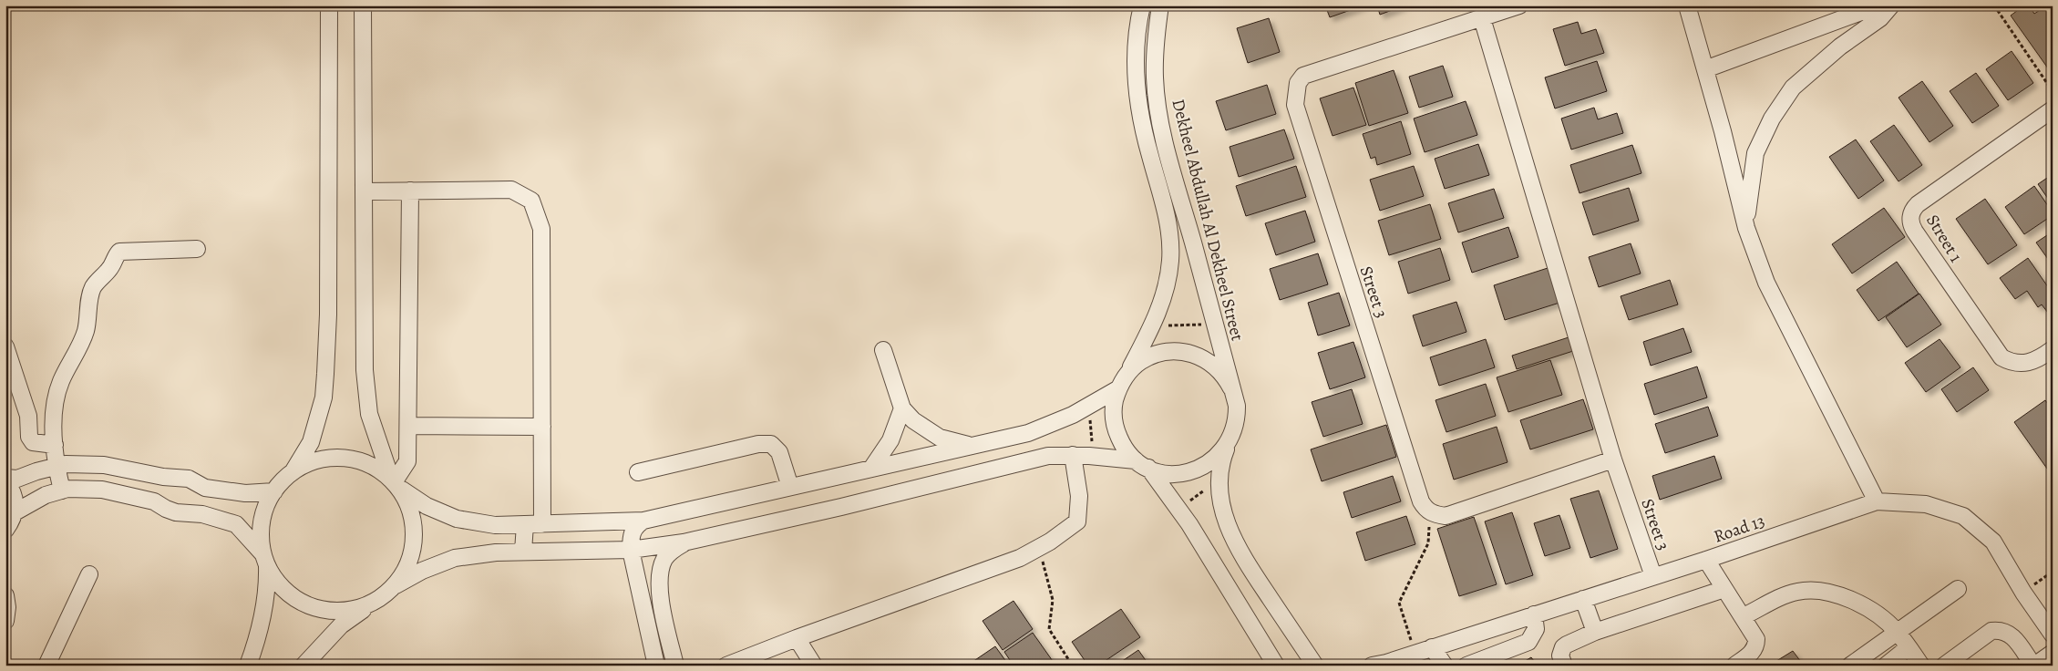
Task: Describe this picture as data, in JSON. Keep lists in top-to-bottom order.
{
  "streets": {
    "street": [
      "Dekheel Abdullah Al Dekheel Street",
      "Street 1",
      "Street 3",
      "Road 13"
    ]
  },
  "crossings": [
    ["Street 3", "Road 13"]
  ]
}
